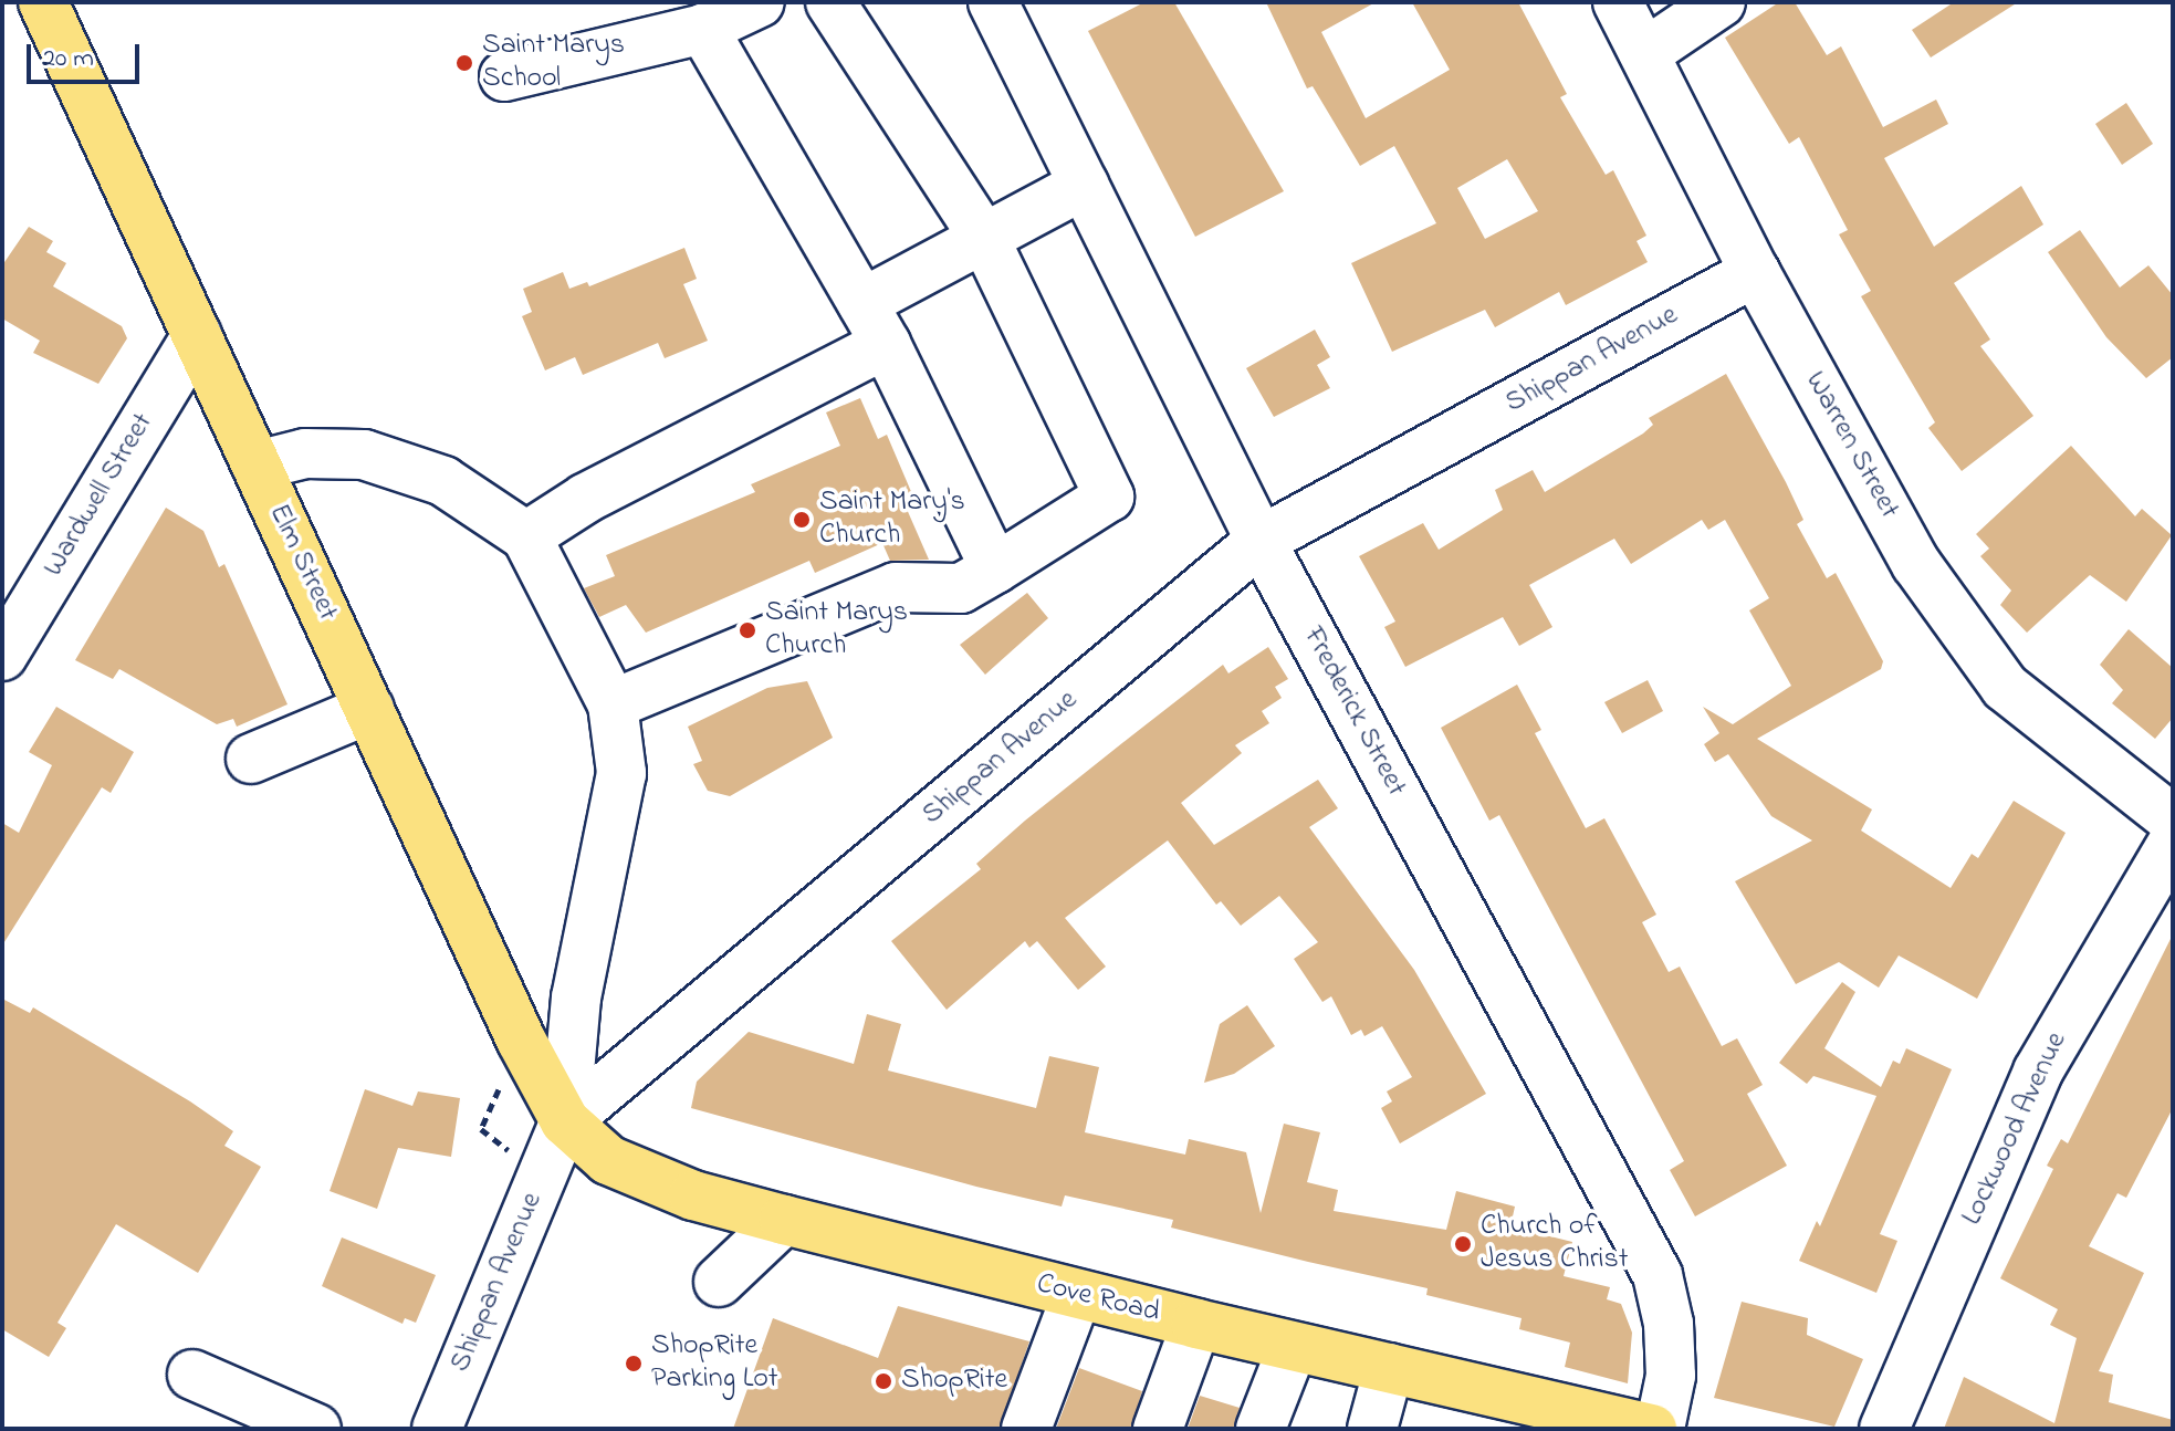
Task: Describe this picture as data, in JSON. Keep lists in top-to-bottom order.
{
  "streets": {
    "main road": ["Elm Street", "Cove Road"],
    "street": [
      "Shippan Avenue",
      "Warren Street",
      "Wardwell Street",
      "Frederick Street",
      "Lockwood Avenue"
    ]
  },
  "crossings": [
    ["Shippan Avenue", "Warren Street"],
    ["Shippan Avenue", "Elm Street"],
    ["Shippan Avenue", "Frederick Street"],
    ["Shippan Avenue", "Cove Road"],
    ["Wardwell Street", "Elm Street"],
    ["Elm Street", "Cove Road"]
  ],
  "places": [
    "Saint Marys School",
    "Saint Mary's Church",
    "Saint Marys Church",
    "Church of Jesus Christ",
    "ShopRite Parking Lot",
    "ShopRite"
  ],
  "scale_bar": "20 m"
}
